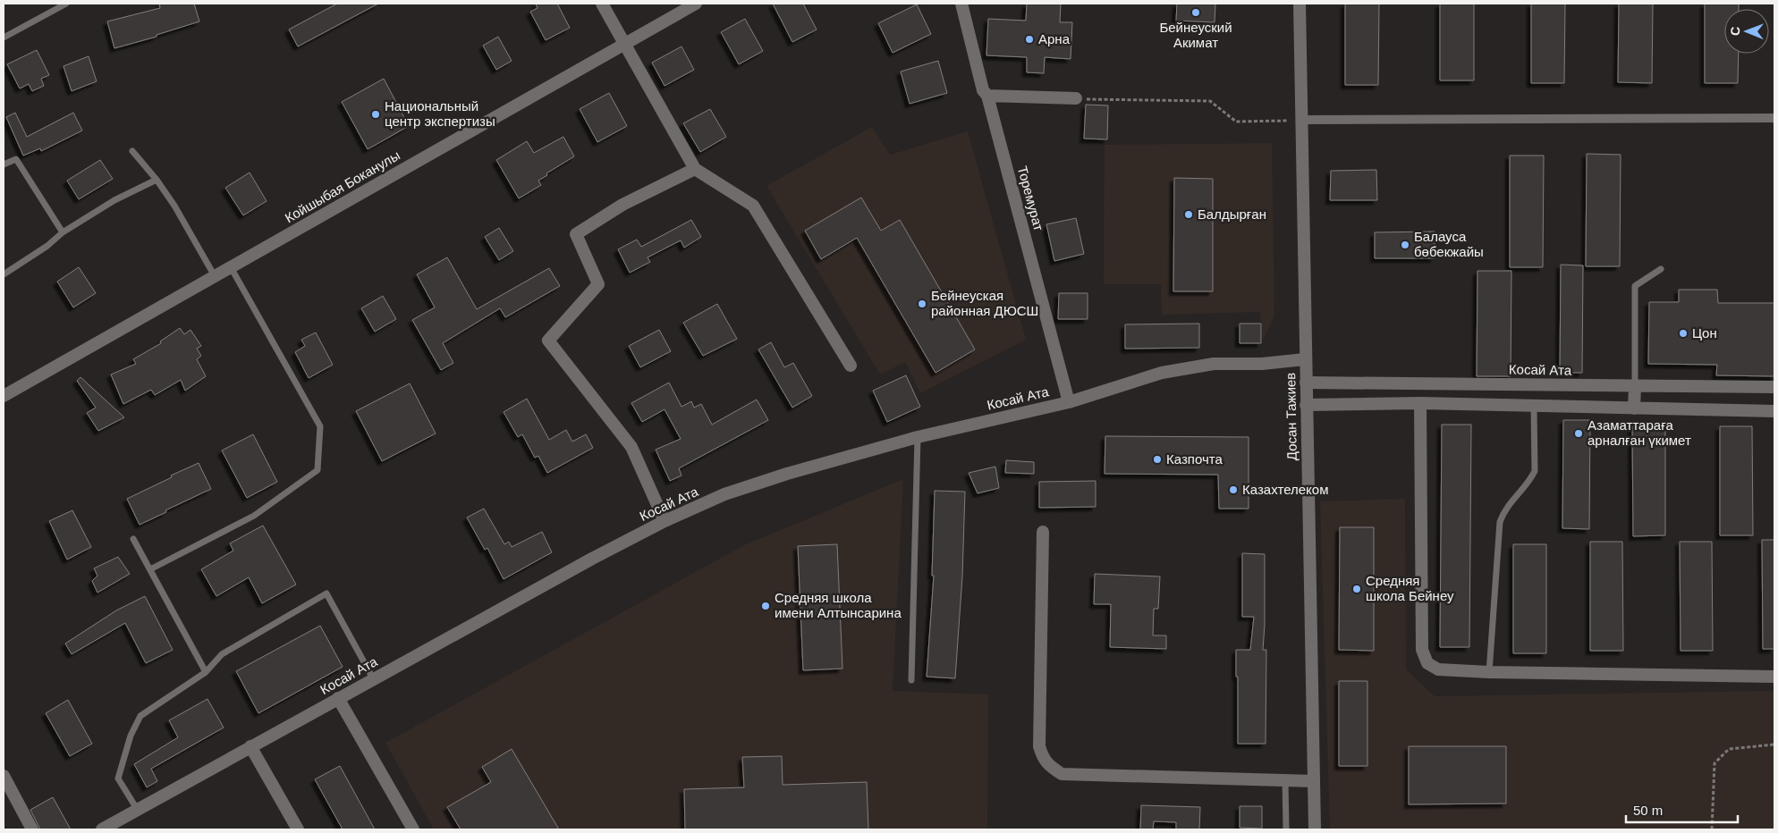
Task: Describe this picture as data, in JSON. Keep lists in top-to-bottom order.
{
  "streets": {
    "street": [
      "Койшыбая Боканулы",
      "Торемурат",
      "Косай Ата",
      "Досан Тажиев"
    ]
  },
  "crossings": [
    ["Торемурат", "Косай Ата"],
    ["Косай Ата", "Досан Тажиев"]
  ],
  "places": [
    "Бейнеуский Акимат",
    "Арна",
    "Национальный центр экспертизы",
    "Балдырған",
    "Балауса бөбекжайы",
    "Бейнеуская районная ДЮСШ",
    "Цон",
    "Азаматтараға арналған үкимет",
    "Казпочта",
    "Казахтелеком",
    "Средняя школа Бейнеу",
    "Средняя школа имени Алтынсарина"
  ],
  "scale_bar": "50 m",
  "north": "left"
}
